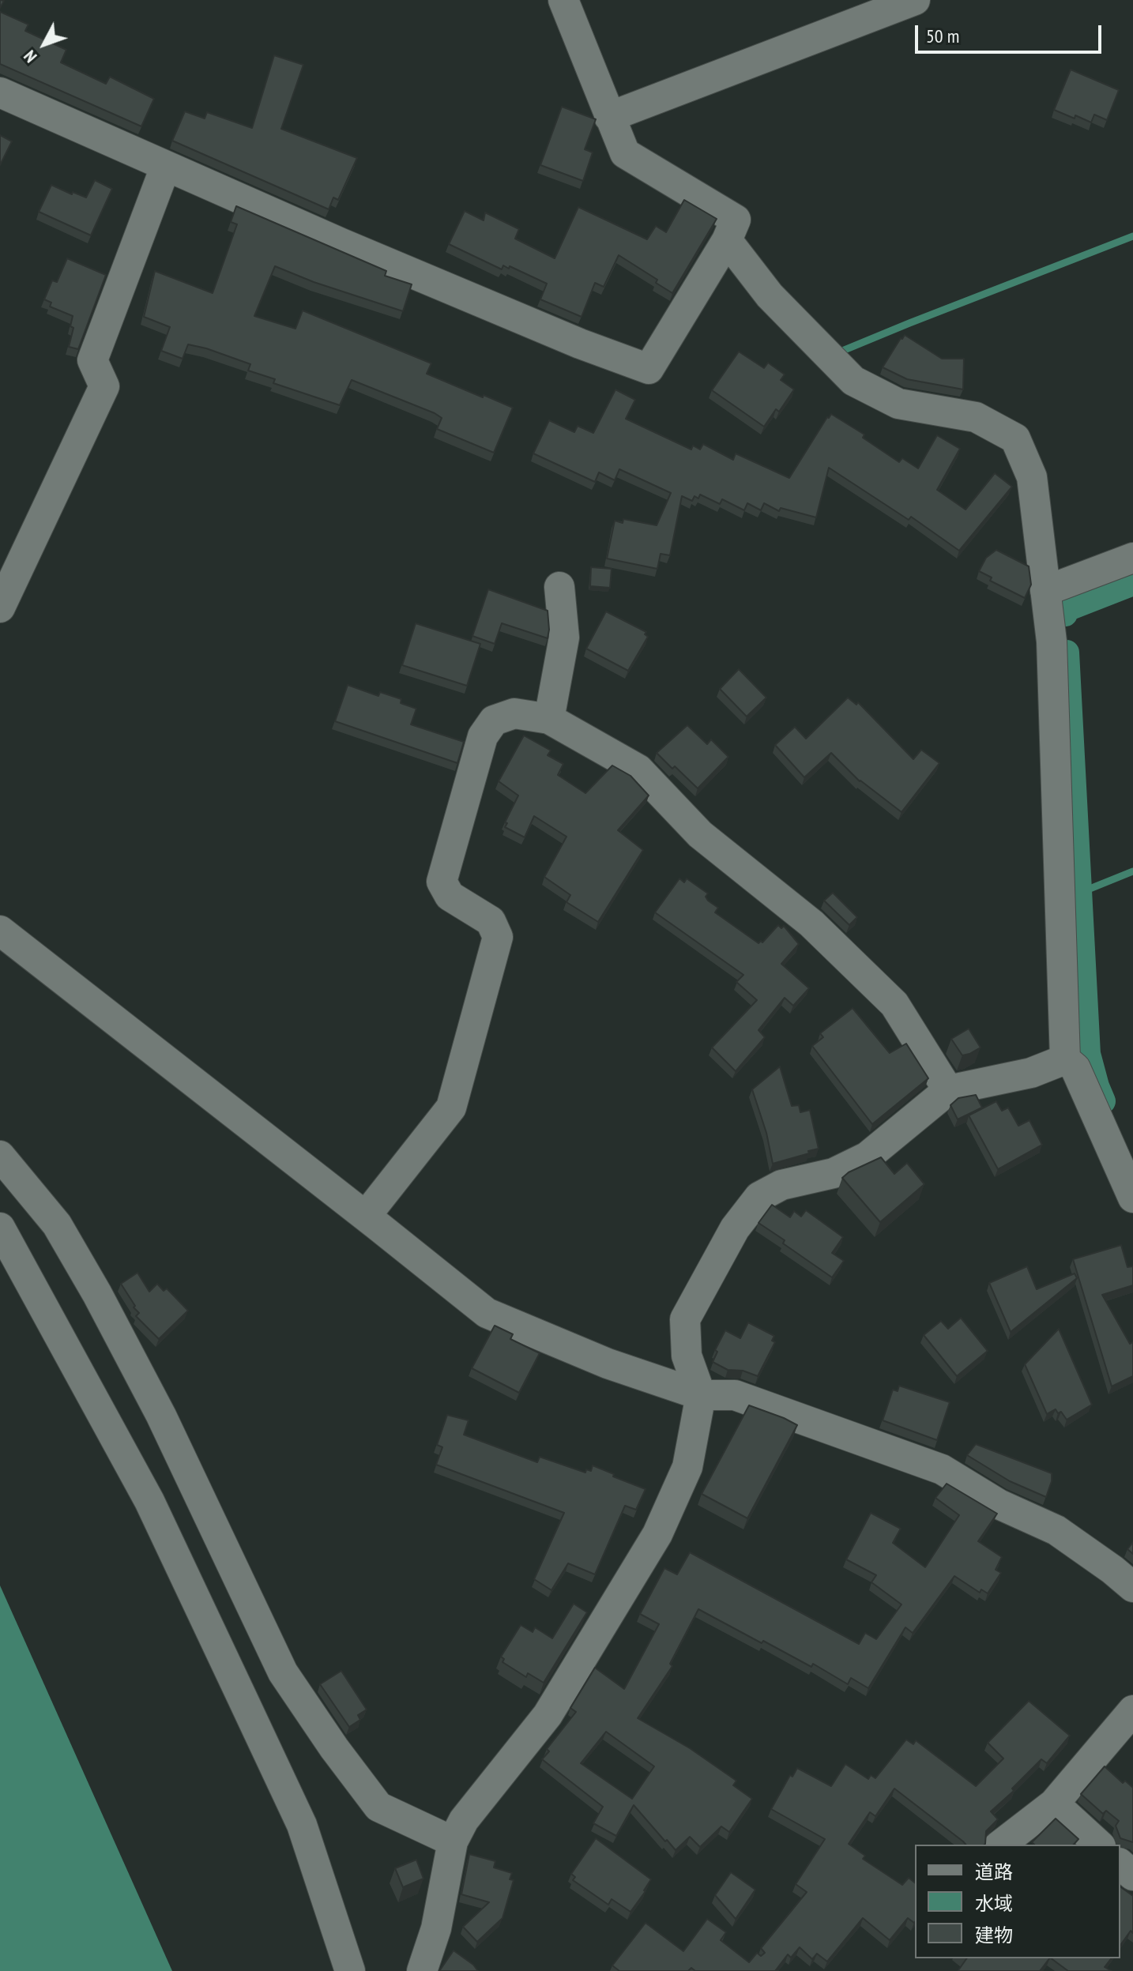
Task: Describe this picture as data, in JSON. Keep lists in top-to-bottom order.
{
  "legend": ["道路", "水域", "建物"],
  "scale_bar": "50 m",
  "north": "bottom left"
}
